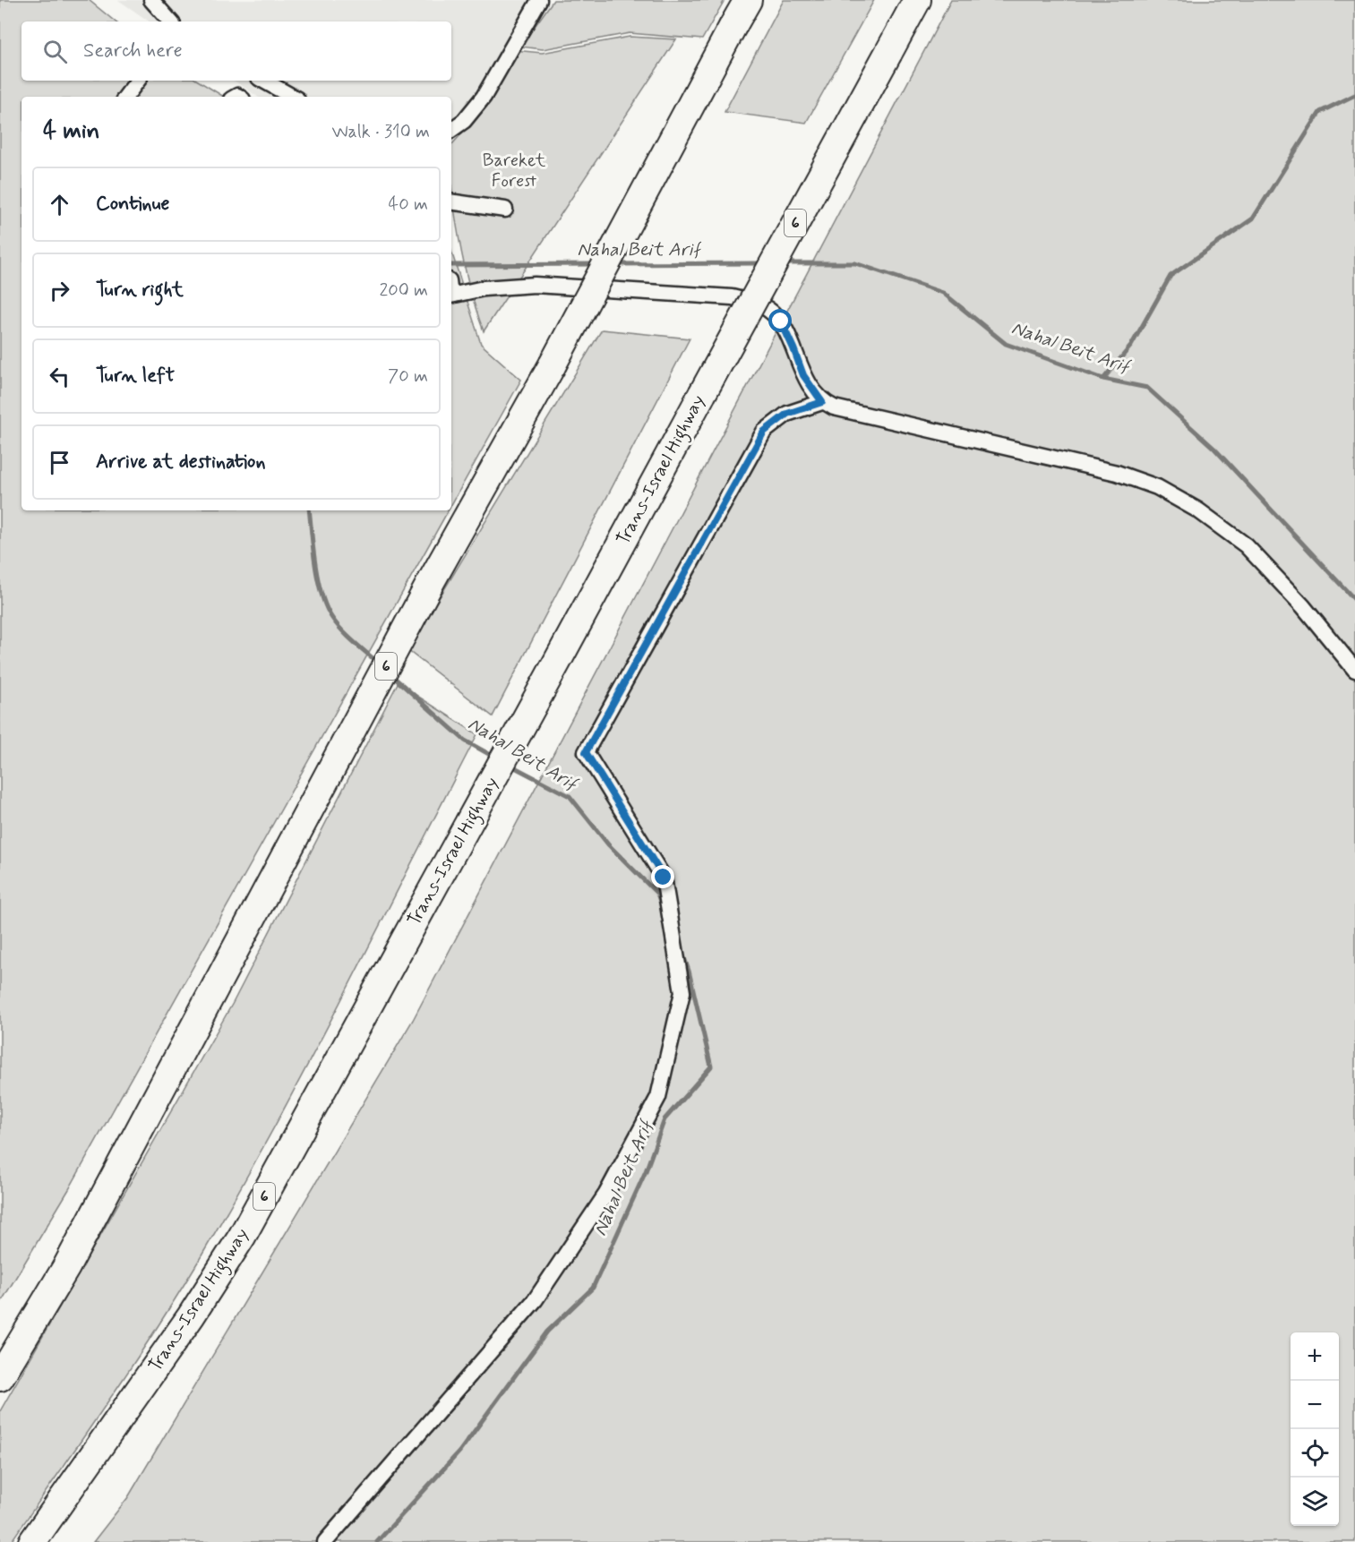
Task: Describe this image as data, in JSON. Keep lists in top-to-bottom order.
{
  "streets": {
    "highway": ["6", "Trans-Israel Highway"]
  },
  "water": ["Nahal Beit Arif"],
  "parks": ["Bareket Forest"],
  "page": {
    "search": "Search here",
    "heading": ["4 min", "Walk · 310 m"],
    "list": [
      ["Continue", "40 m"],
      ["Turn right", "200 m"],
      ["Turn left", "70 m"],
      "Arrive at destination"
    ],
    "map_buttons": ["+", "−"]
  }
}
